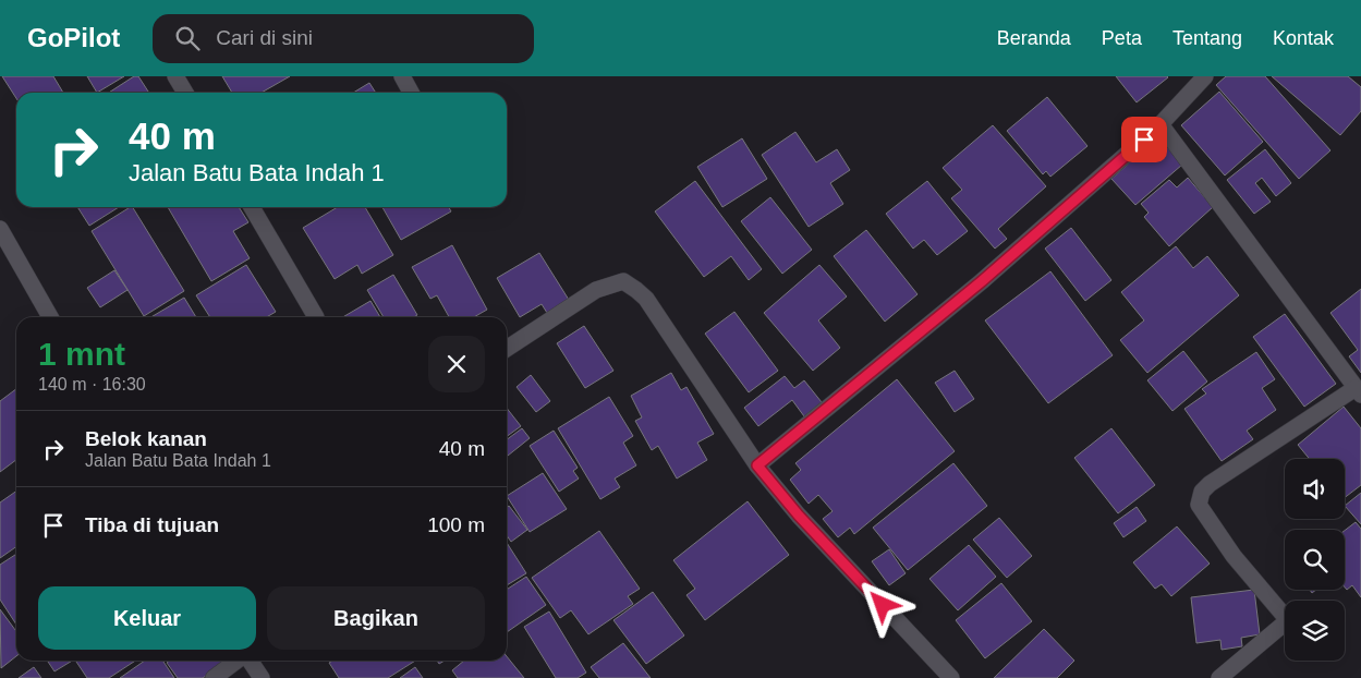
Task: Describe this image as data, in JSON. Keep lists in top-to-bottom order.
{
  "page": {
    "header": "GoPilot",
    "search": "Cari di sini",
    "nav": [
      "Beranda",
      "Peta",
      "Tentang",
      "Kontak"
    ],
    "turn": ["40 m", "Jalan Batu Bata Indah 1"],
    "heading": ["1 mnt", "140 m · 16:30"],
    "list": [
      {
        "name": "Belok kanan",
        "note": "Jalan Batu Bata Indah 1",
        "value": "40 m"
      },
      {
        "name": "Tiba di tujuan",
        "value": "100 m"
      }
    ],
    "buttons": ["Keluar", "Bagikan"]
  }
}
